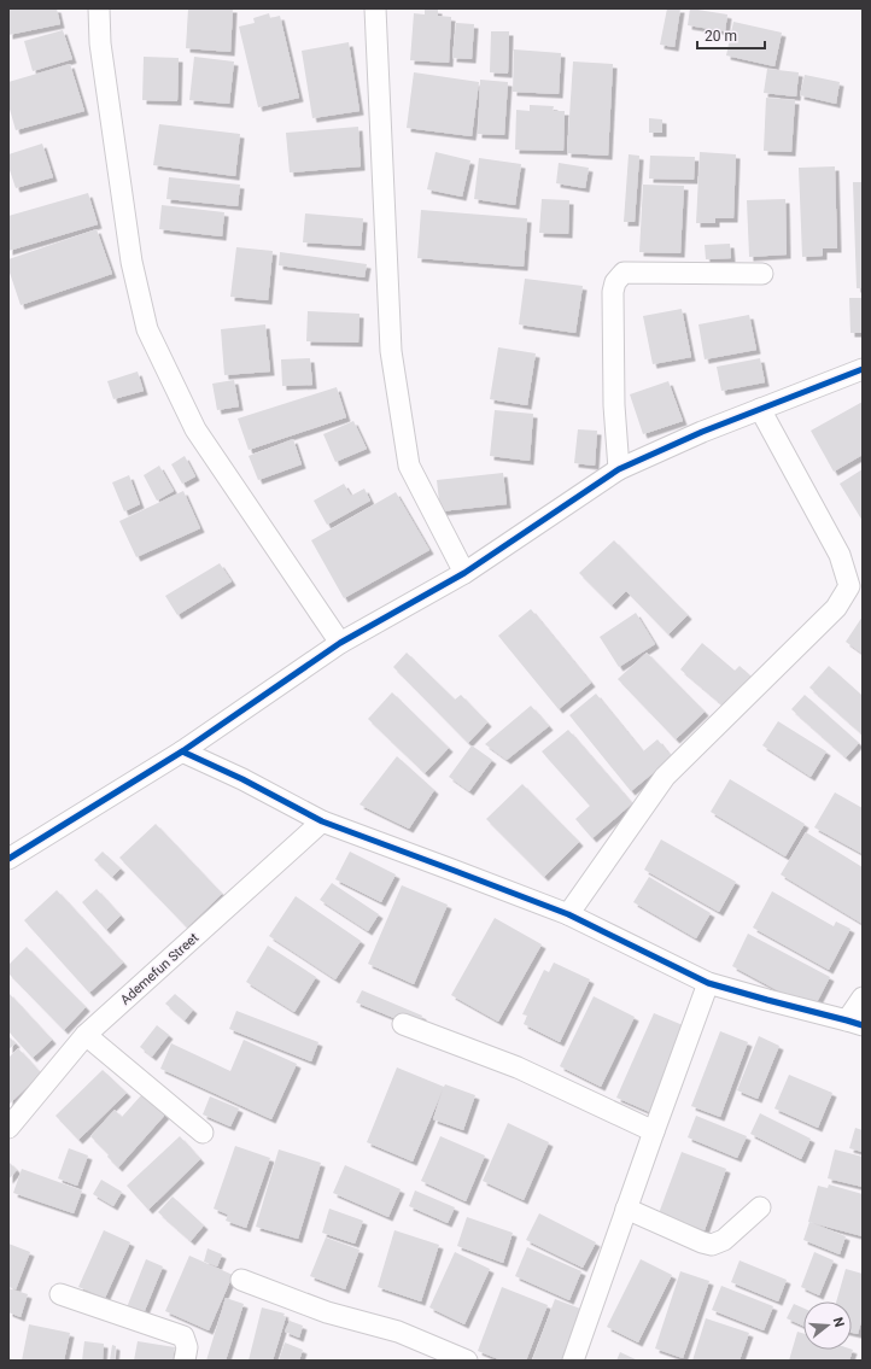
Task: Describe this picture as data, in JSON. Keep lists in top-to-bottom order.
{
  "streets": {
    "street": ["Ademefun Street"]
  },
  "scale_bar": "20 m",
  "north": "right"
}
